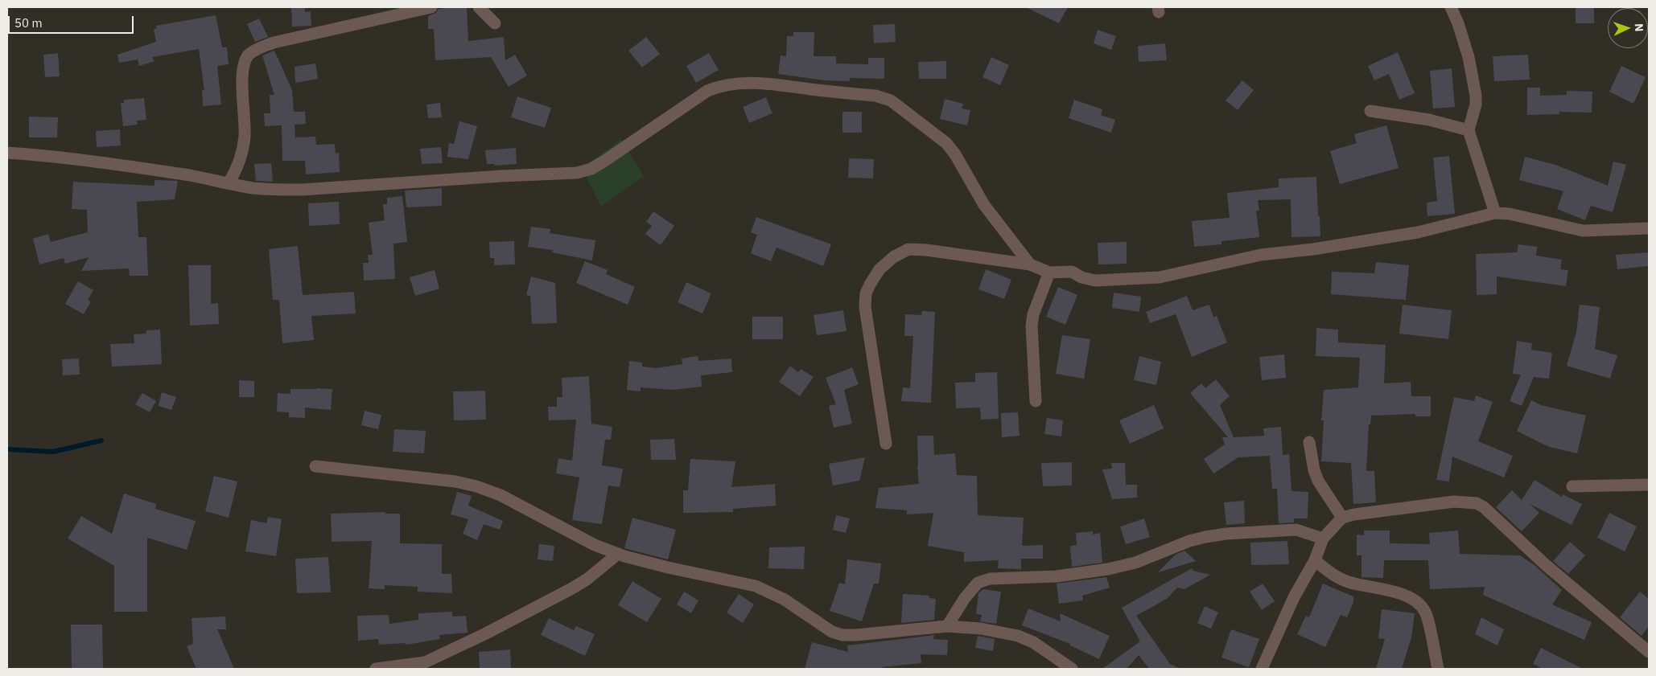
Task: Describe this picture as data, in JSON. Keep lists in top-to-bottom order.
{
  "scale_bar": "50 m",
  "north": "right"
}
